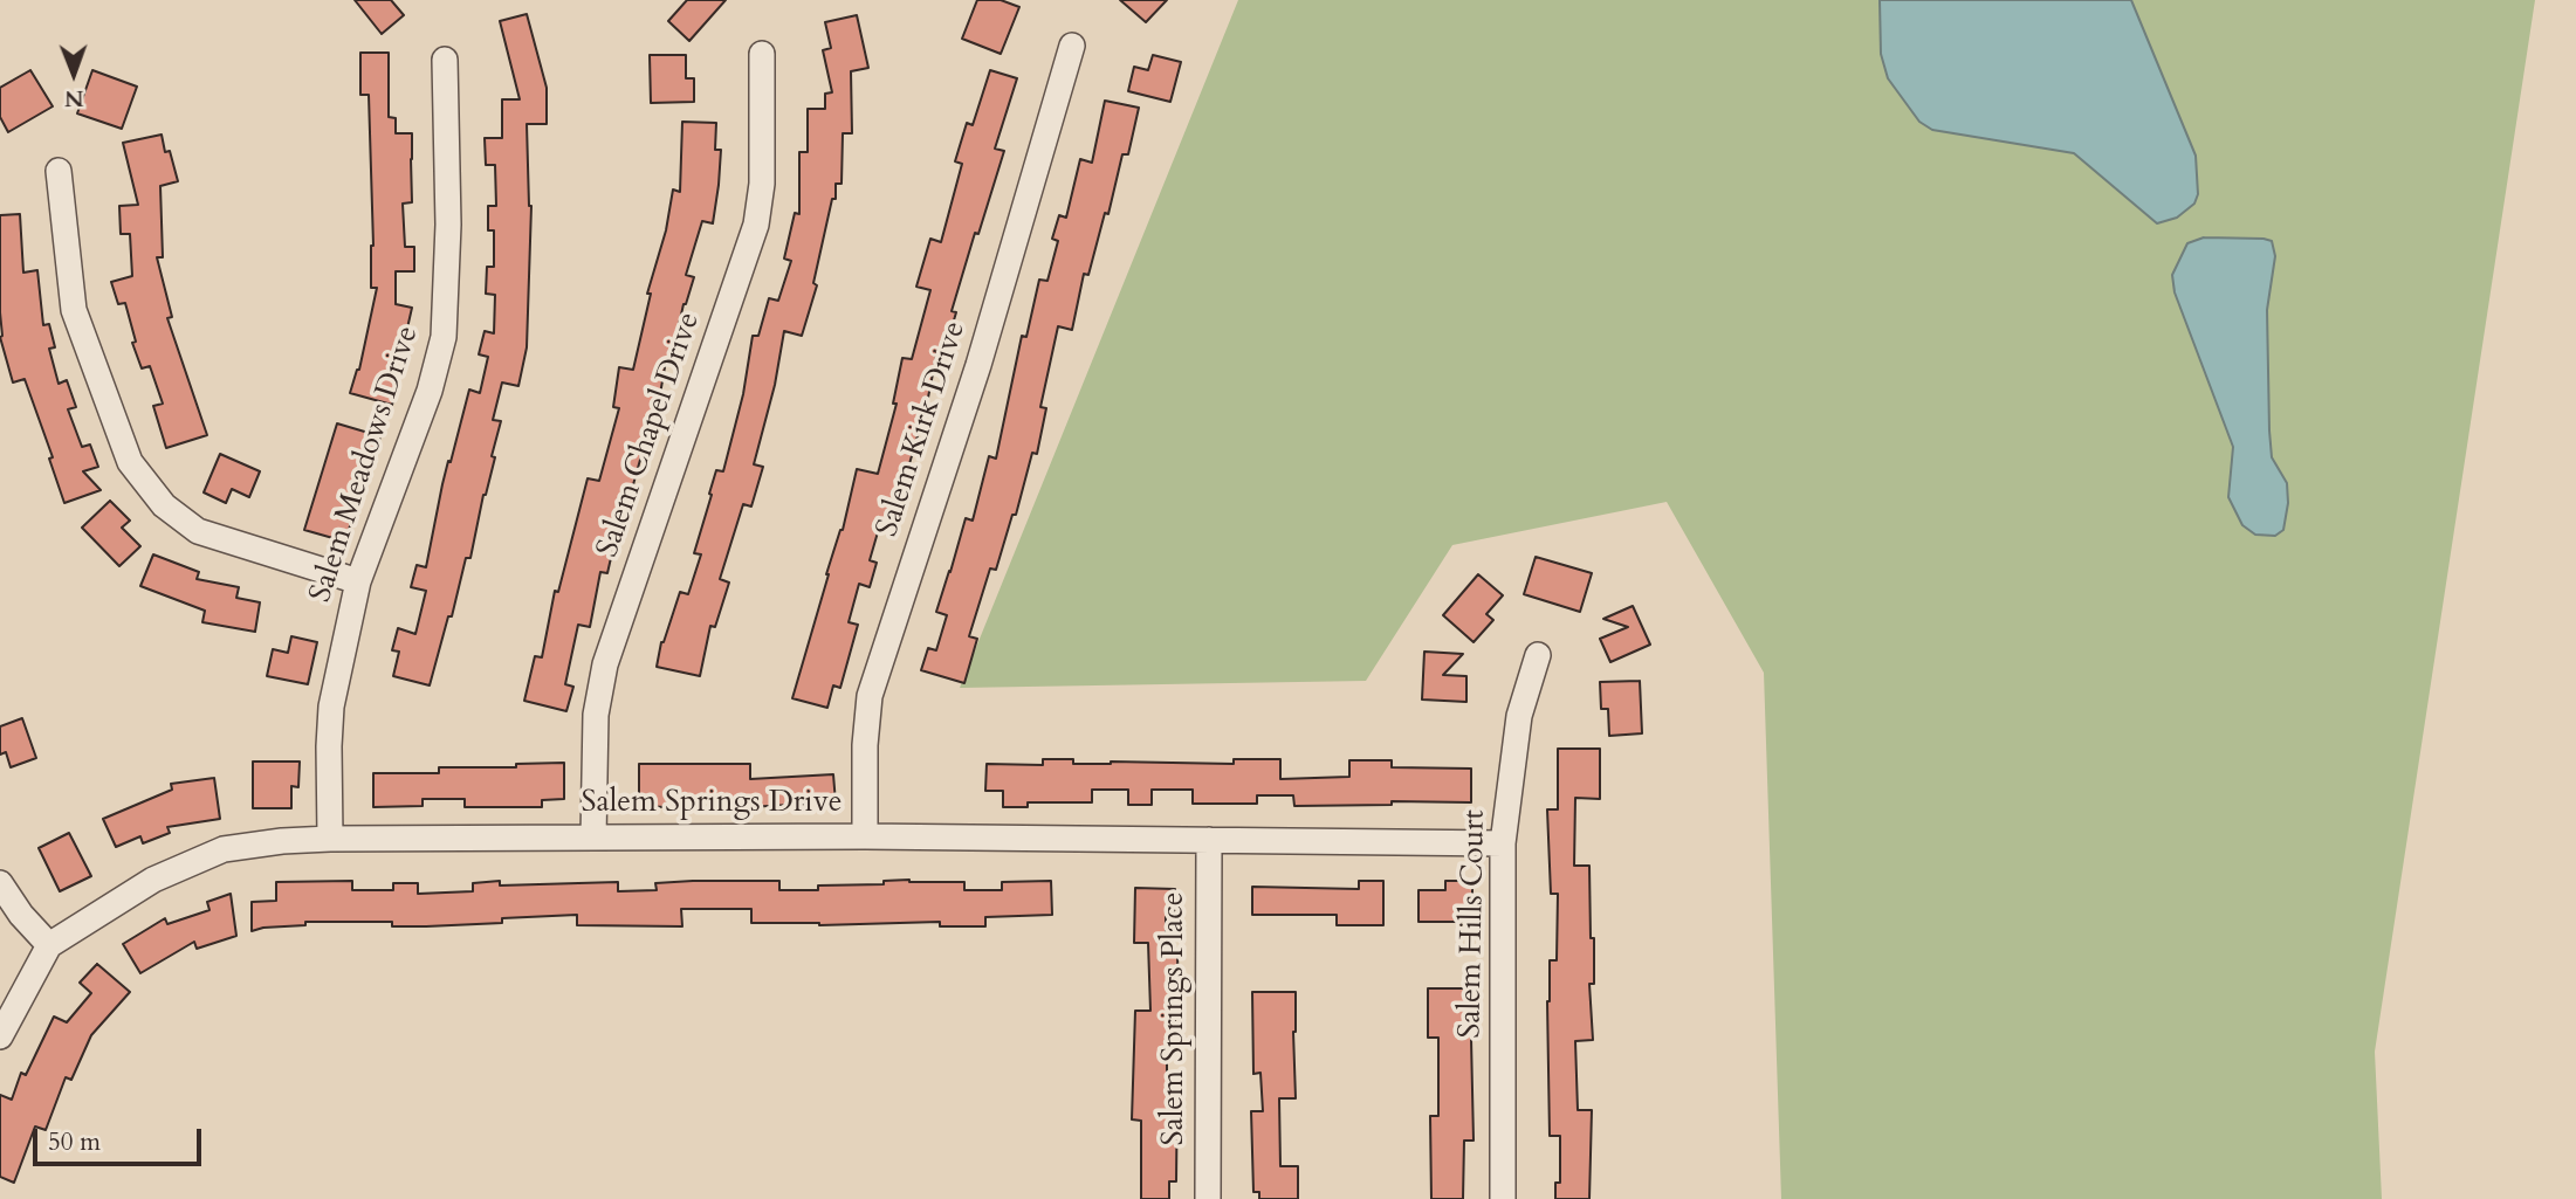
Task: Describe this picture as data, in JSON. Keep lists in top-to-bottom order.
{
  "streets": {
    "street": [
      "Salem Kirk Drive",
      "Salem Chapel Drive",
      "Salem Meadows Drive",
      "Salem Springs Drive",
      "Salem Hills Court",
      "Salem Springs Place"
    ]
  },
  "crossings": [
    ["Salem Kirk Drive", "Salem Springs Drive"],
    ["Salem Chapel Drive", "Salem Springs Drive"],
    ["Salem Meadows Drive", "Salem Springs Drive"],
    ["Salem Springs Drive", "Salem Hills Court"],
    ["Salem Springs Drive", "Salem Springs Place"]
  ],
  "scale_bar": "50 m",
  "north": "bottom"
}
